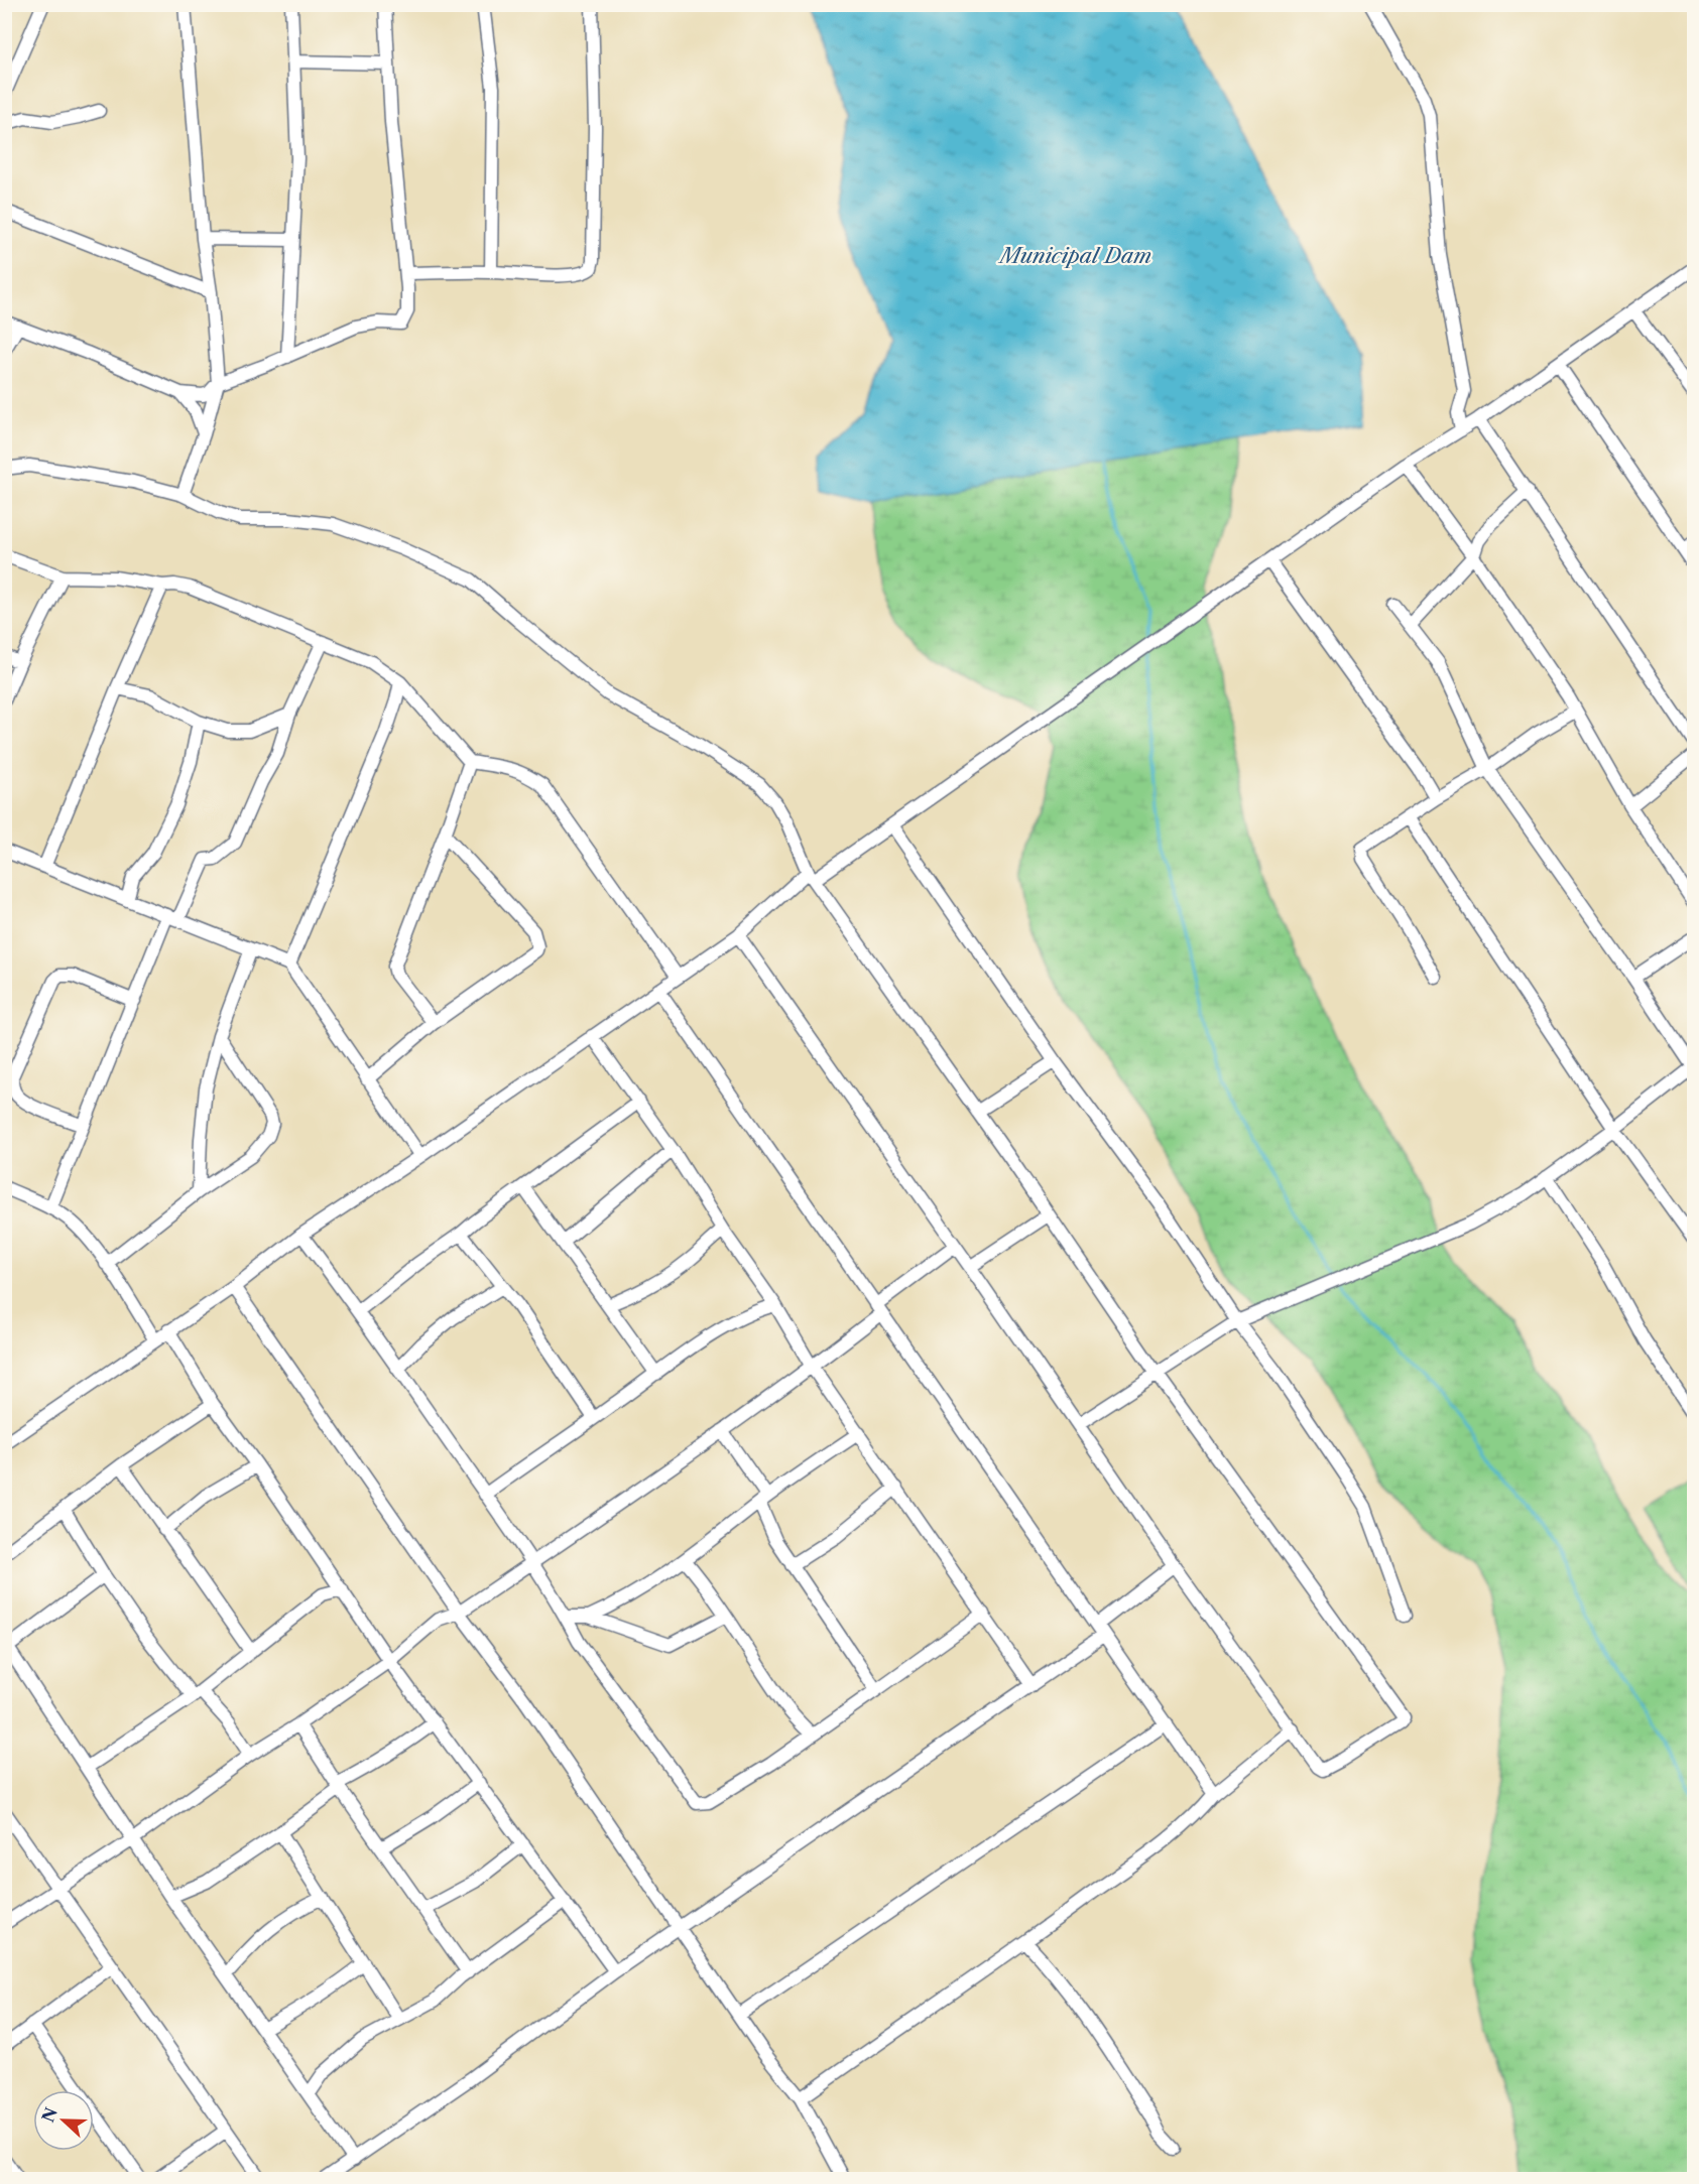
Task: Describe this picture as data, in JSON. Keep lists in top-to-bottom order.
{
  "water": ["Municipal Dam"],
  "north": "left"
}
